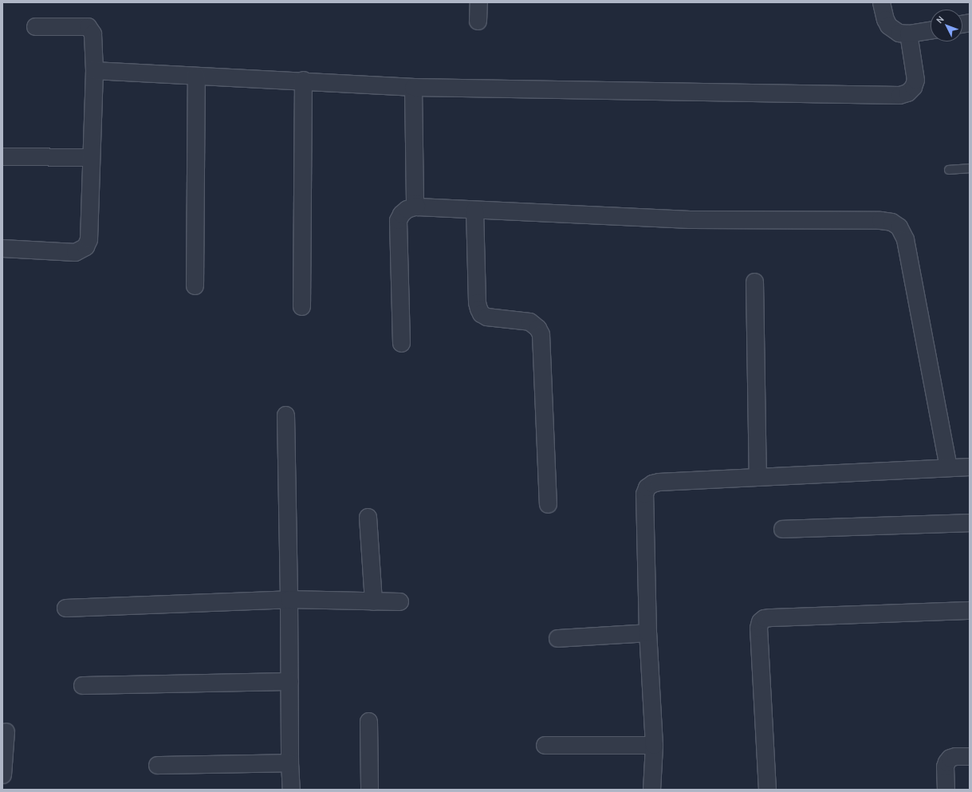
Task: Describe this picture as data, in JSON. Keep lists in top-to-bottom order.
{
  "north": "top left"
}
